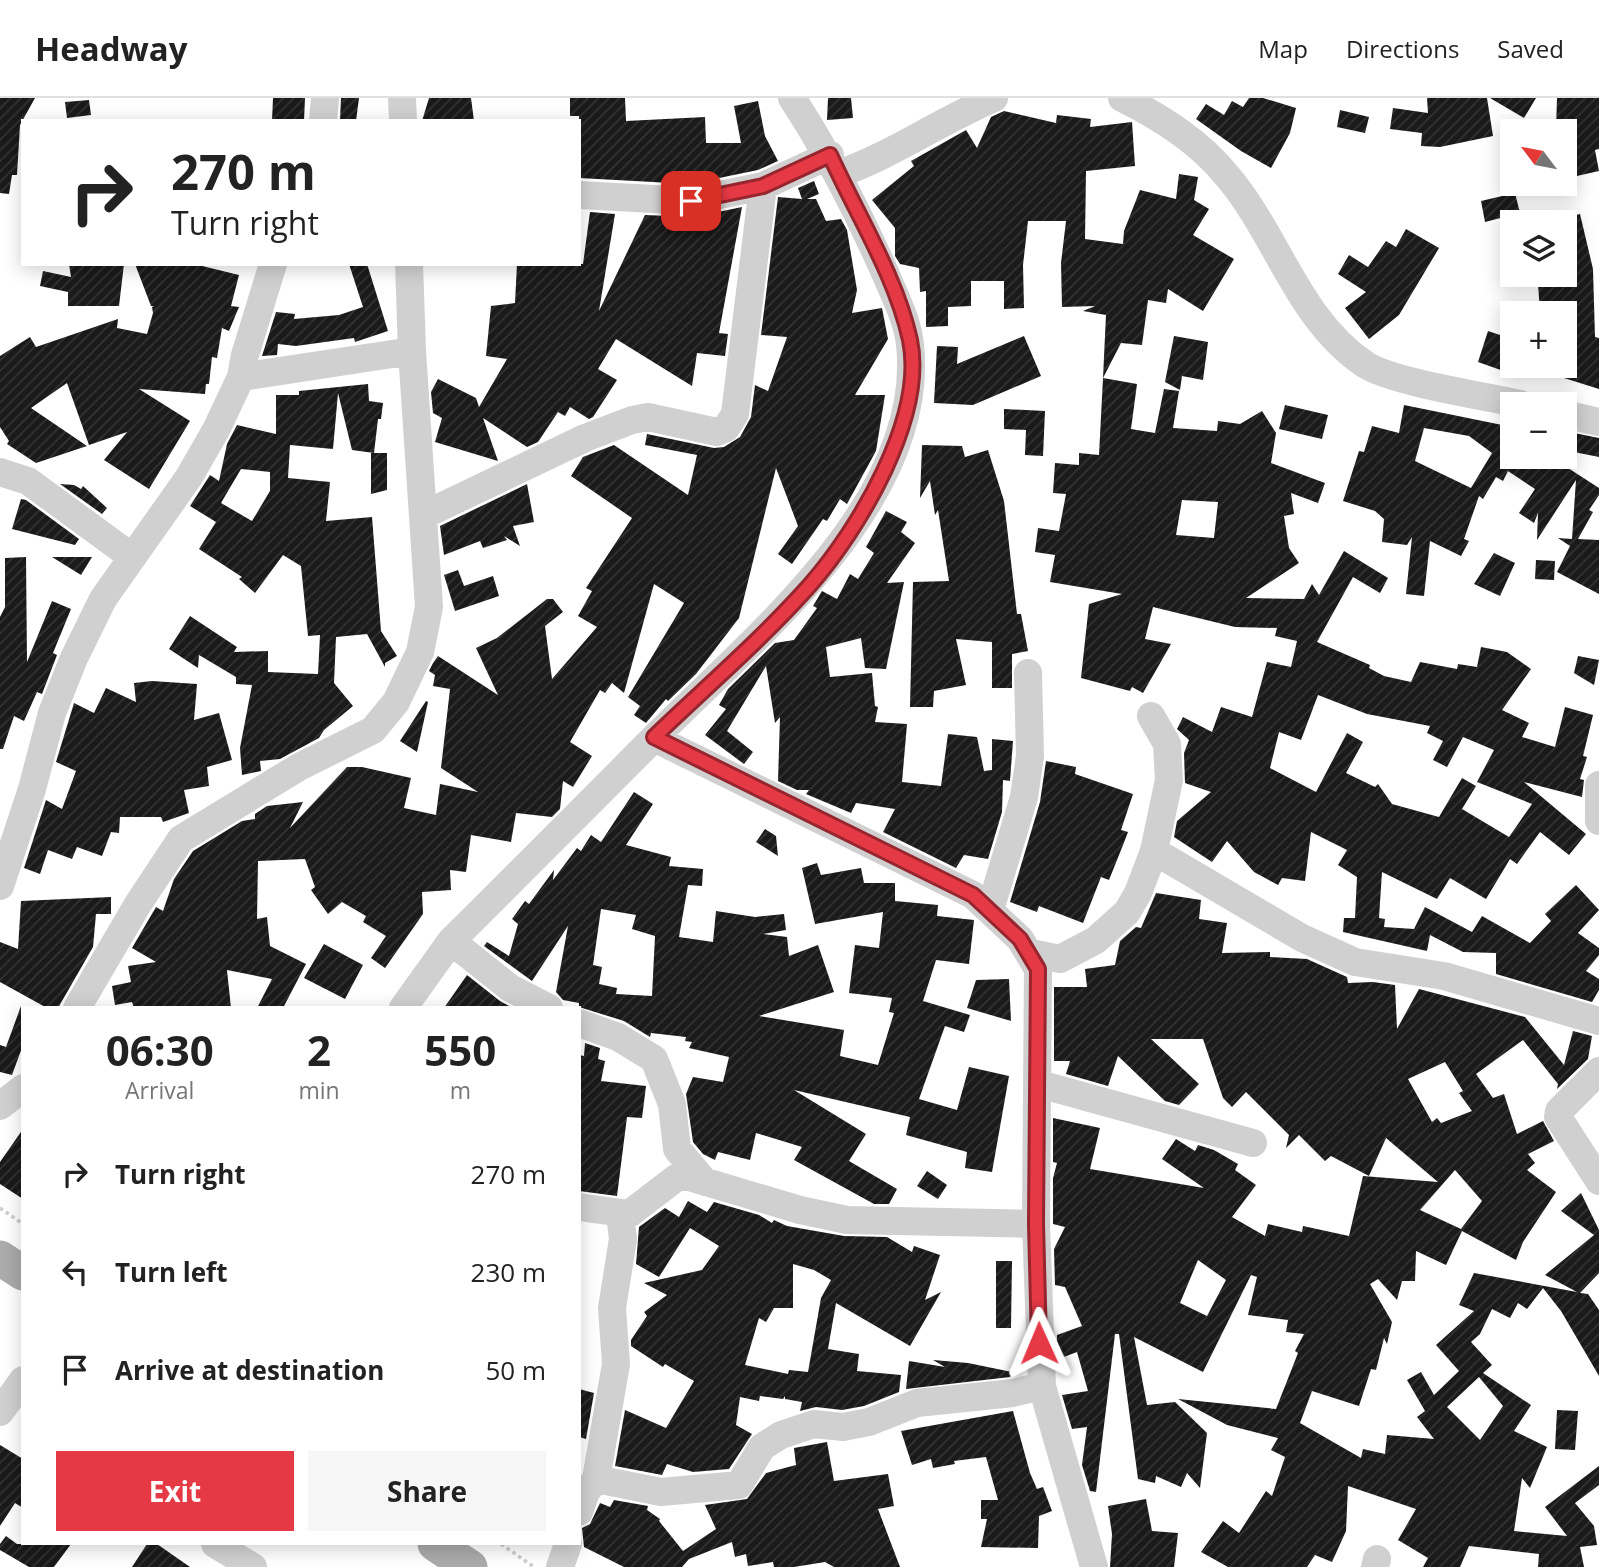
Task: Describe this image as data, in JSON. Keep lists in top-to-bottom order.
{
  "north": "top left",
  "page": {
    "header": "Headway",
    "nav": ["Map", "Directions", "Saved"],
    "map_buttons": ["+", "−"],
    "turn": ["270 m", "Turn right"],
    "eta": [
      "06:30",
      "Arrival",
      "2",
      "min",
      "550",
      "m"
    ],
    "list": [
      {
        "name": "Turn right",
        "value": "270 m"
      },
      {
        "name": "Turn left",
        "value": "230 m"
      },
      {
        "name": "Arrive at destination",
        "value": "50 m"
      }
    ],
    "buttons": ["Exit", "Share"]
  }
}
